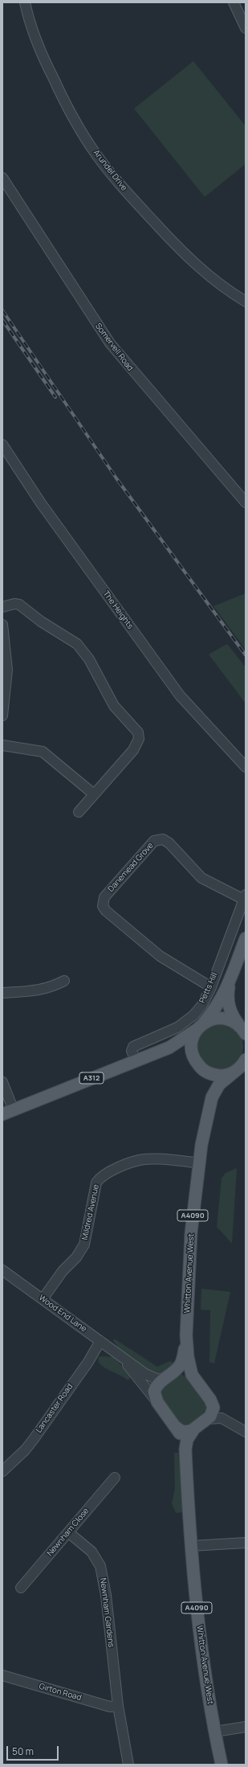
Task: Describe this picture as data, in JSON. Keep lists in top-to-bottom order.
{
  "streets": {
    "main road": [
      "Petts Hill",
      "A312",
      "A4090",
      "Whitton Avenue West",
      "Wood End Lane"
    ],
    "street": [
      "Arundel Drive",
      "Somervell Road",
      "The Heights",
      "Danemead Grove",
      "Mildred Avenue",
      "Lancaster Road",
      "Newnham Close",
      "Newnham Gardens",
      "Girton Road"
    ]
  },
  "crossings": [
    ["Danemead Grove", "Petts Hill"],
    ["Mildred Avenue", "Whitton Avenue West"],
    ["Mildred Avenue", "Wood End Lane"],
    ["Whitton Avenue West", "Wood End Lane"],
    ["Wood End Lane", "Lancaster Road"],
    ["Newnham Close", "Newnham Gardens"],
    ["Newnham Gardens", "Girton Road"]
  ],
  "scale_bar": "50 m"
}
